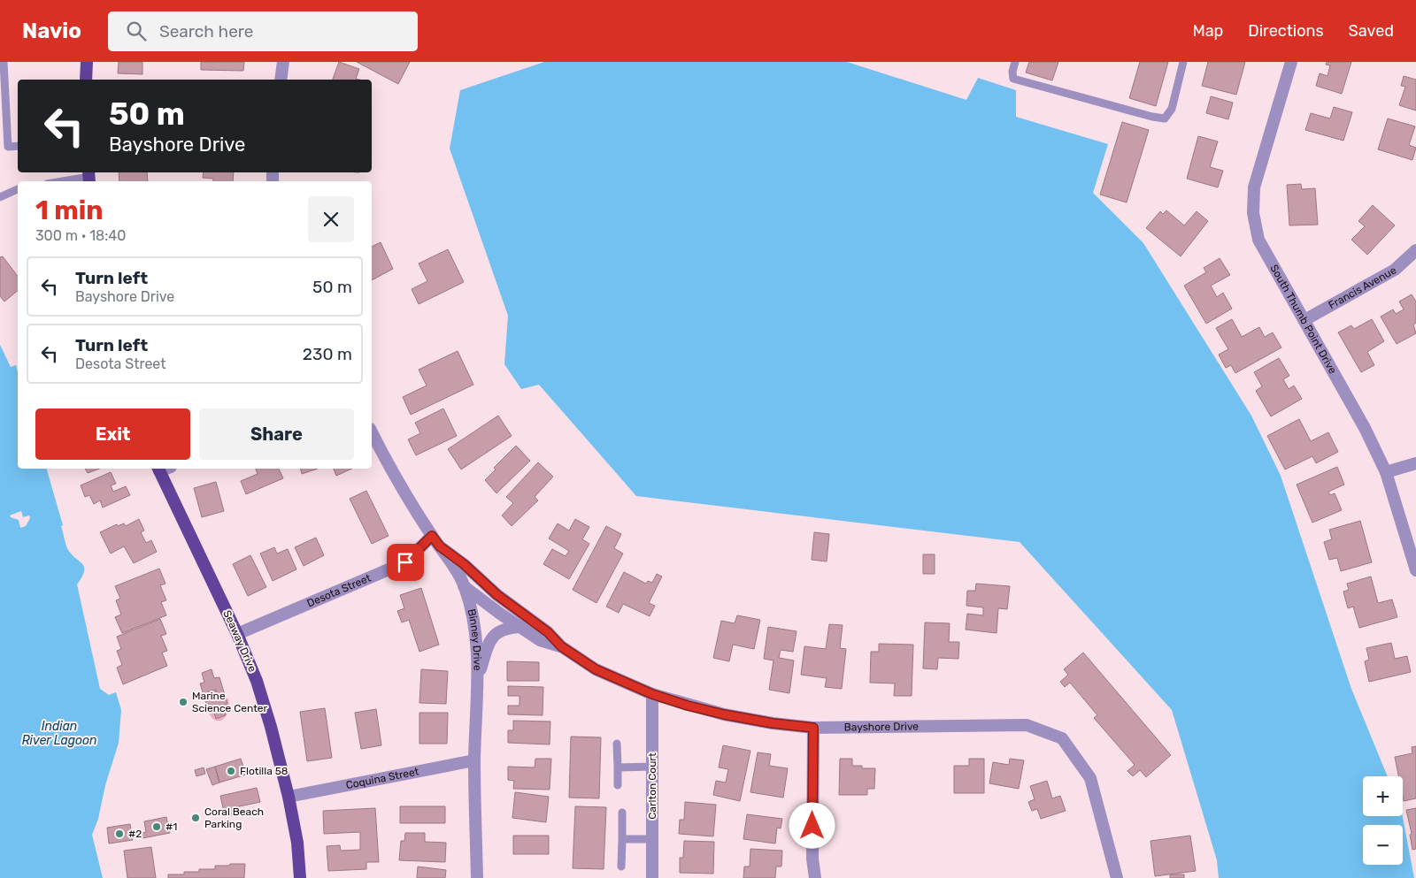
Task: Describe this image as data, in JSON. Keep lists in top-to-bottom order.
{
  "streets": {
    "main road": ["Seaway Drive"],
    "street": [
      "Francis Avenue",
      "South Thumb Point Drive",
      "Desota Street",
      "Binney Drive",
      "Bayshore Drive",
      "Coquina Street",
      "Carlton Court"
    ]
  },
  "crossings": [
    ["Francis Avenue", "South Thumb Point Drive"],
    ["Desota Street", "Binney Drive"],
    ["Desota Street", "Seaway Drive"],
    ["Desota Street", "Bayshore Drive"],
    ["Binney Drive", "Bayshore Drive"],
    ["Binney Drive", "Coquina Street"],
    ["Seaway Drive", "Coquina Street"],
    ["Bayshore Drive", "Carlton Court"]
  ],
  "water": ["Indian River Lagoon"],
  "places": [
    "Marine Science Center",
    "Flotilla 58",
    "Coral Beach Parking",
    "#1",
    "#2"
  ],
  "page": {
    "header": "Navio",
    "search": "Search here",
    "nav": ["Map", "Directions", "Saved"],
    "turn": ["50 m", "Bayshore Drive"],
    "heading": ["1 min", "300 m · 18:40"],
    "list": [
      {
        "name": "Turn left",
        "note": "Bayshore Drive",
        "value": "50 m"
      },
      {
        "name": "Turn left",
        "note": "Desota Street",
        "value": "230 m"
      }
    ],
    "buttons": ["Exit", "Share"],
    "map_buttons": ["+", "−"]
  }
}
